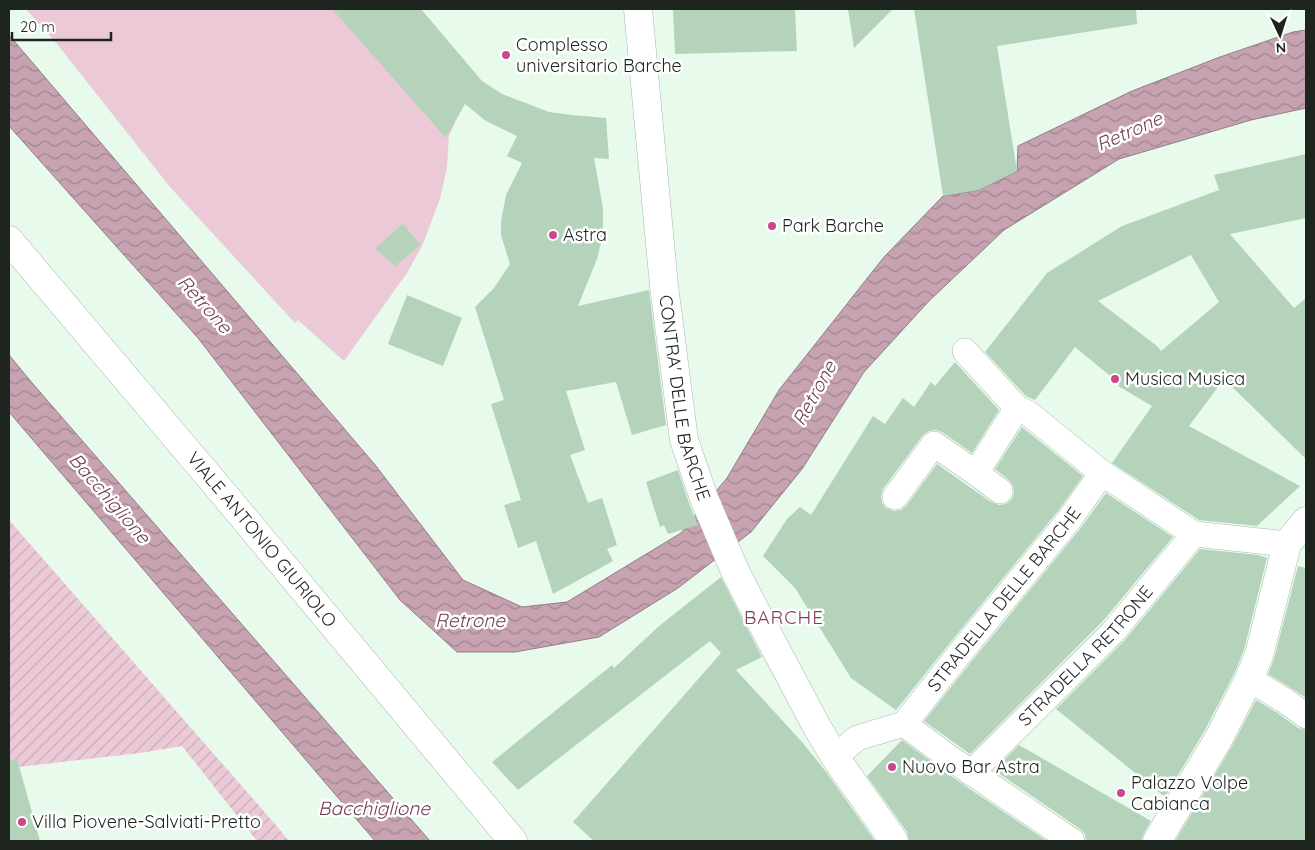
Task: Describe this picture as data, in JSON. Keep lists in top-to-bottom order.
{
  "streets": {
    "street": [
      "CONTRA' DELLE BARCHE",
      "VIALE ANTONIO GIURIOLO",
      "STRADELLA DELLE BARCHE",
      "STRADELLA RETRONE"
    ]
  },
  "districts": ["BARCHE"],
  "water": ["Retrone", "Bacchiglione"],
  "places": [
    "Complesso universitario Barche",
    "Park Barche",
    "Astra",
    "Musica Musica",
    "Nuovo Bar Astra",
    "Palazzo Volpe Cabianca",
    "Villa Piovene-Salviati-Pretto"
  ],
  "scale_bar": "20 m",
  "north": "bottom"
}
